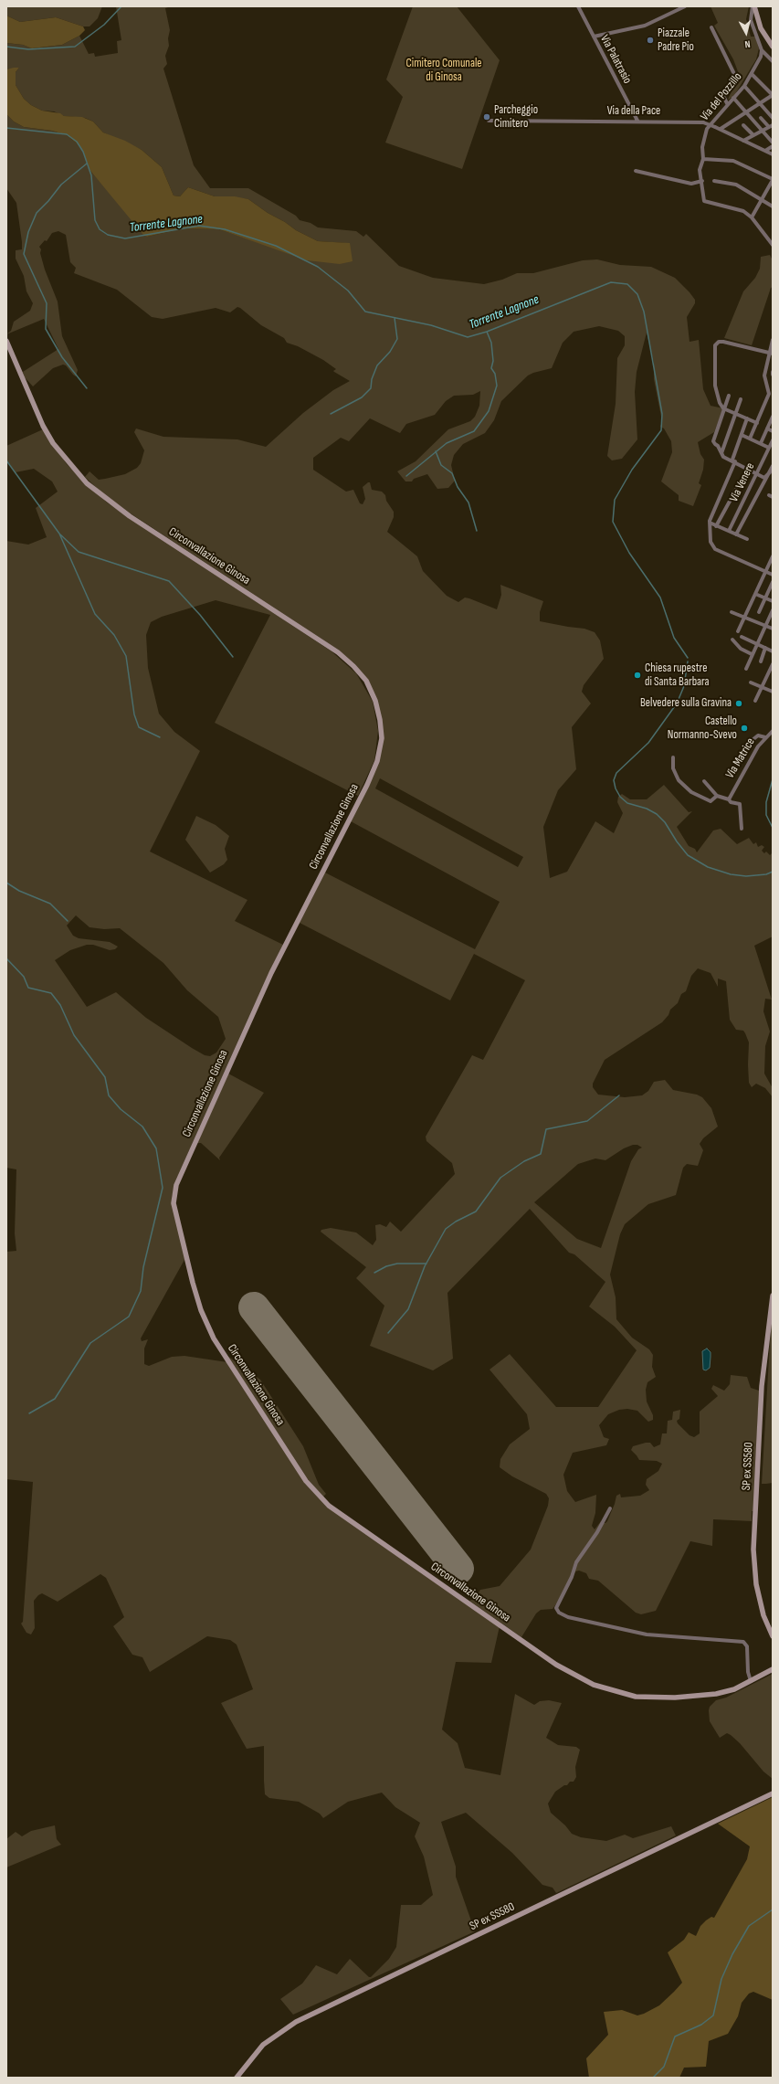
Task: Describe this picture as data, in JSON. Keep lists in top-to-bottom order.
{
  "streets": {
    "main road": ["Circonvallazione Ginosa", "SP ex SS580"],
    "street": [
      "Via Palatrasio",
      "Via del Pozzillo",
      "Via della Pace",
      "Via Venere",
      "Via Matrice"
    ]
  },
  "crossings": [
    ["Via Palatrasio", "Via della Pace"]
  ],
  "water": ["Torrente Lagnone"],
  "parks": ["Cimitero Comunale di Ginosa"],
  "places": [
    "Piazzale Padre Pio",
    "Parcheggio Cimitero",
    "Chiesa rupestre di Santa Barbara",
    "Belvedere sulla Gravina",
    "Castello Normanno-Svevo"
  ],
  "north": "bottom"
}
